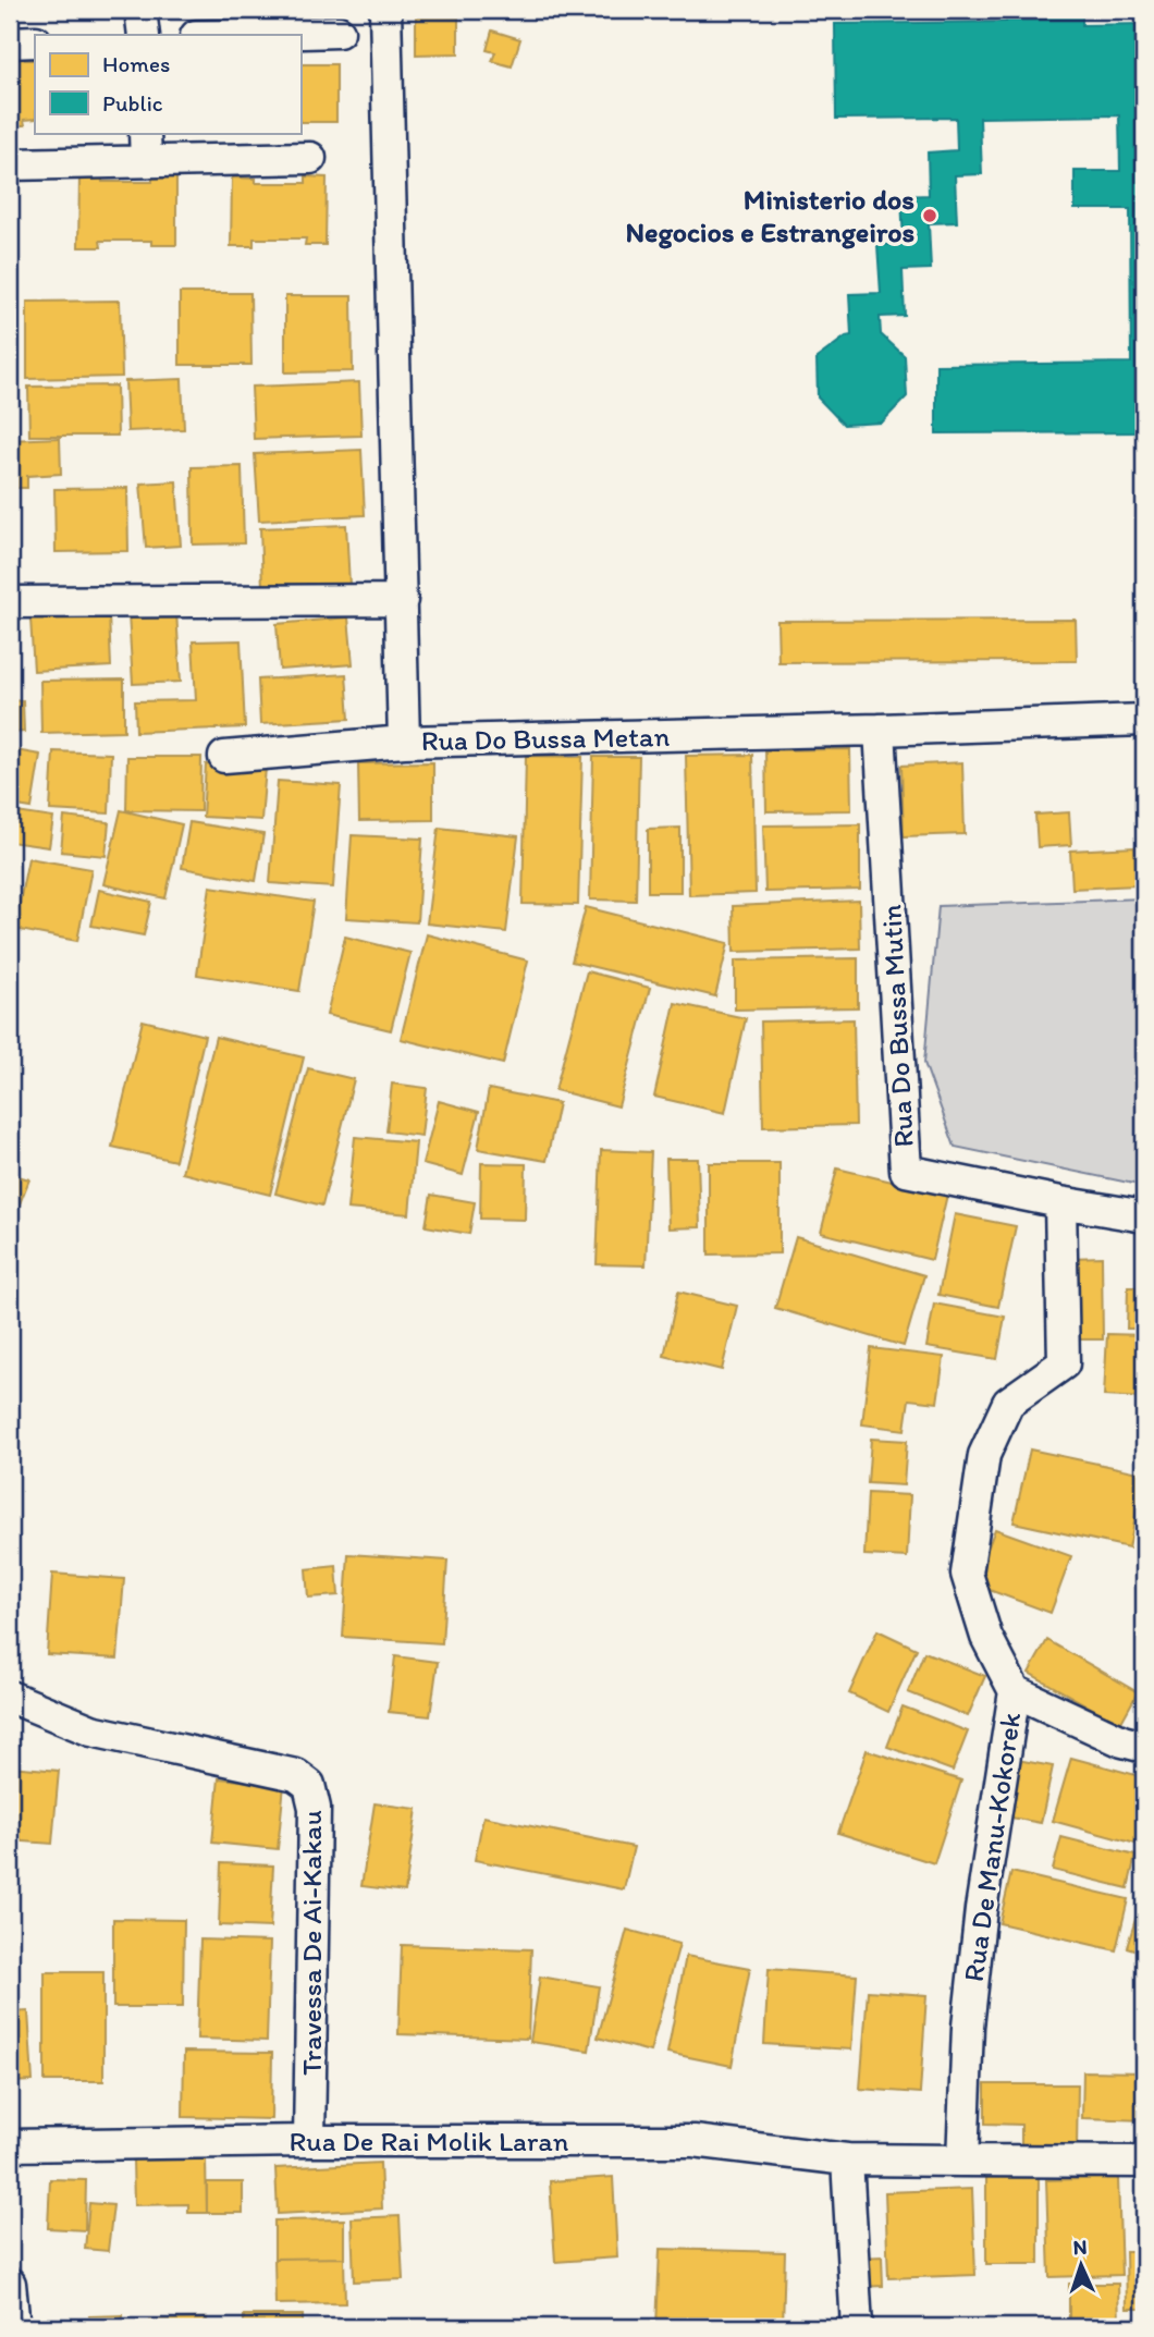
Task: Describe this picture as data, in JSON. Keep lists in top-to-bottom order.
{
  "streets": {
    "street": [
      "Rua Do Bussa Metan",
      "Rua Do Bussa Mutin",
      "Rua De Manu-Kokorek",
      "Travessa De Ai-Kakau",
      "Rua De Rai Molik Laran"
    ]
  },
  "crossings": [
    ["Rua Do Bussa Metan", "Rua Do Bussa Mutin"],
    ["Rua Do Bussa Mutin", "Rua De Manu-Kokorek"],
    ["Travessa De Ai-Kakau", "Rua De Rai Molik Laran"]
  ],
  "places": ["Ministerio dos Negocios e Estrangeiros"],
  "legend": ["Homes", "Public"],
  "north": "top"
}
